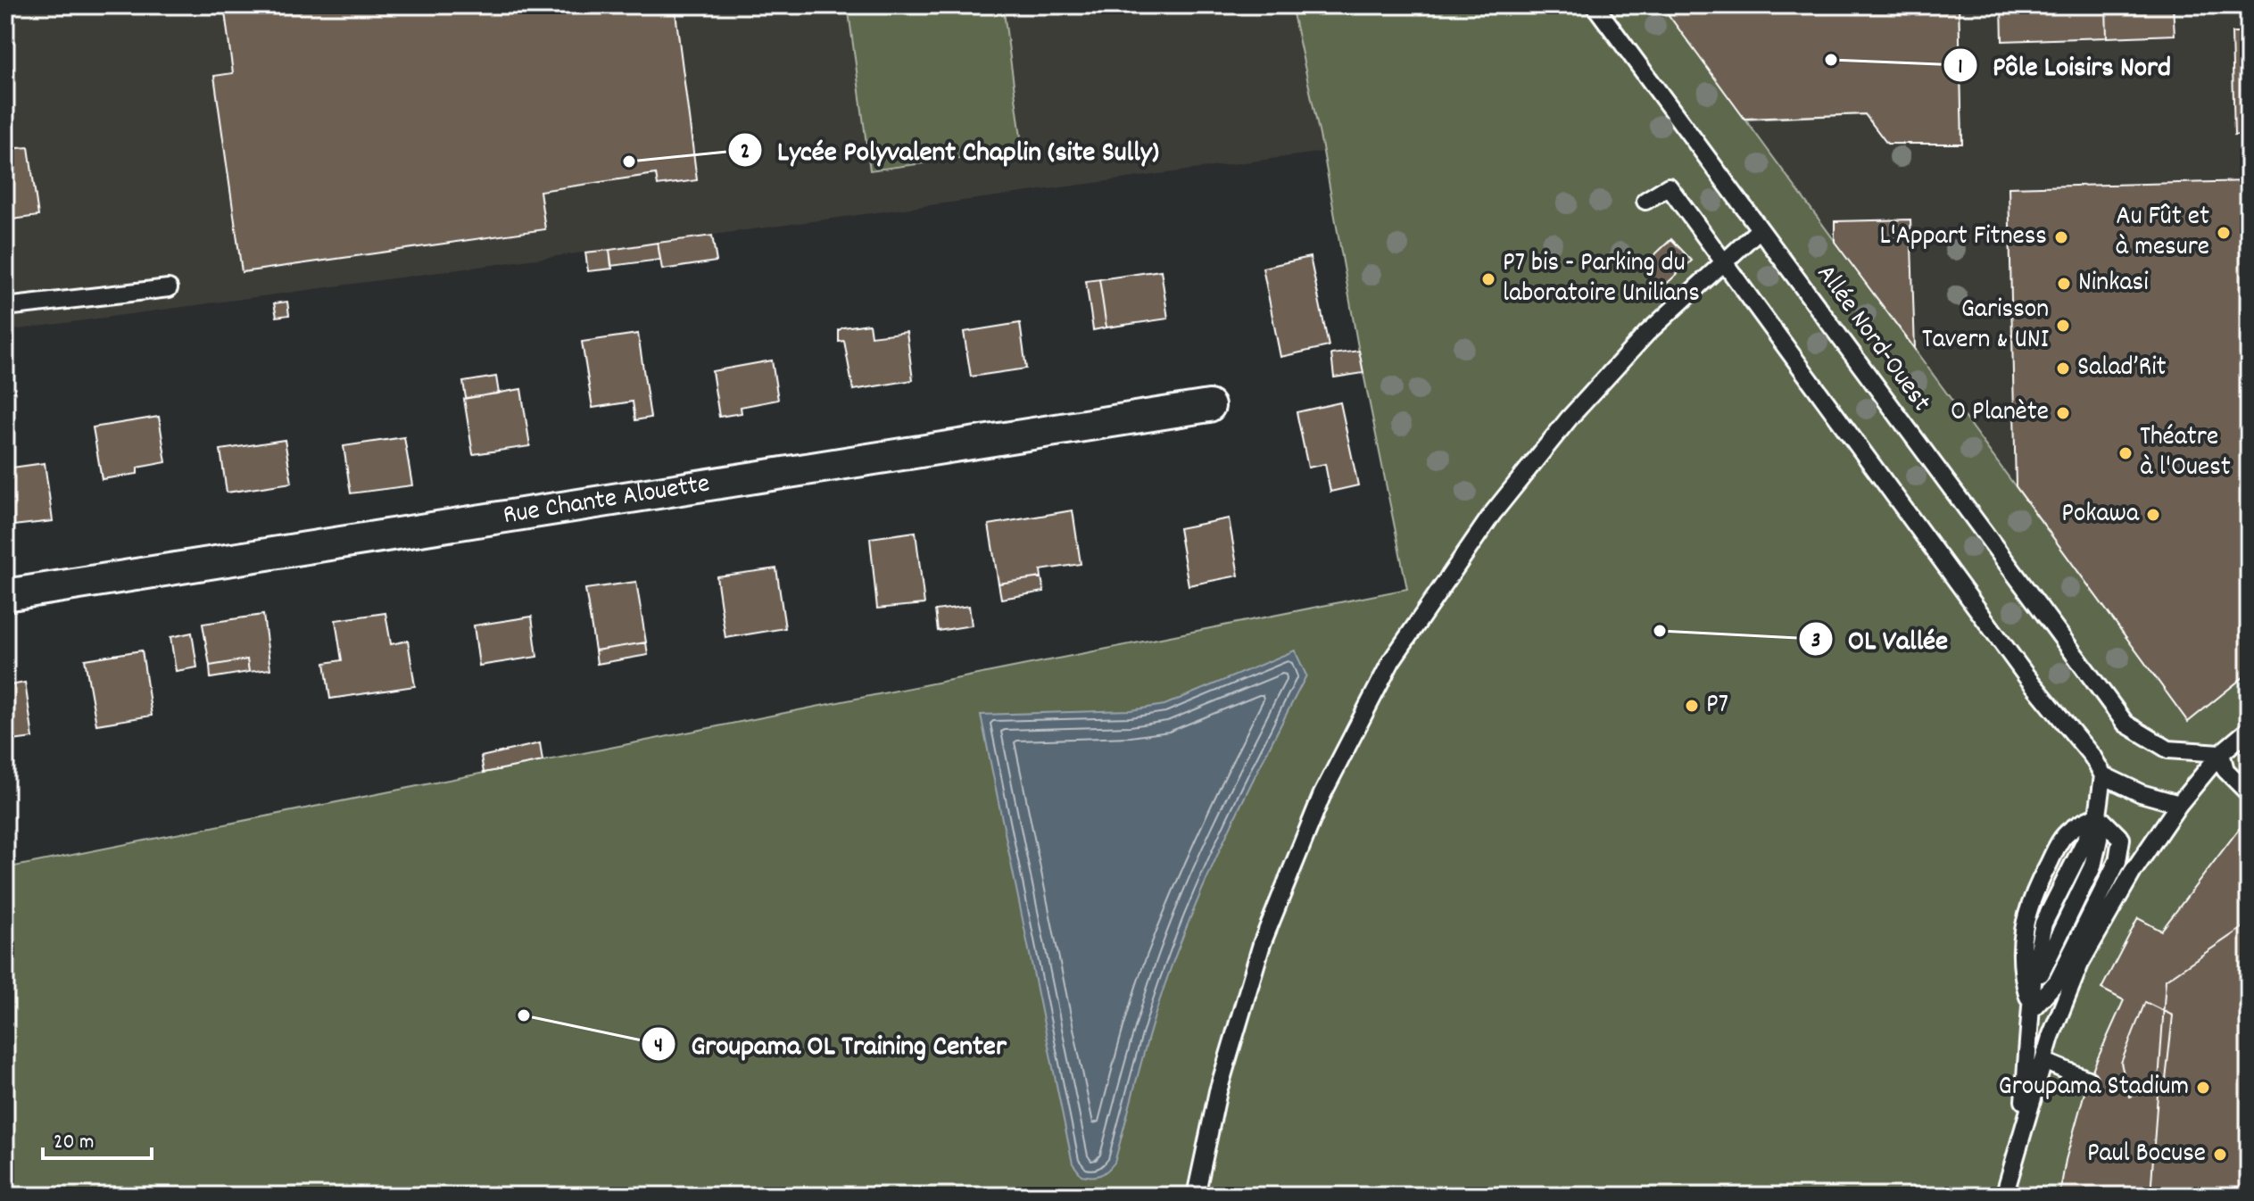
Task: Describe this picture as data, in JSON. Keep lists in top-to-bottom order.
{
  "streets": {
    "street": ["Rue Chante Alouette"],
    "lane": ["Allée Nord-Ouest"]
  },
  "places": [
    "Pôle Loisirs Nord",
    "Lycée Polyvalent Chaplin (site Sully)",
    "Au Fût et à mesure",
    "L'Appart Fitness",
    "P7 bis - Parking du laboratoire Unilians",
    "Ninkasi",
    "Garisson Tavern & UNI",
    "Salad’Rit",
    "O Planète",
    "Théatre à l'Ouest",
    "Pokawa",
    "OL Vallée",
    "P7",
    "Groupama OL Training Center",
    "Groupama Stadium",
    "Paul Bocuse"
  ],
  "scale_bar": "20 m"
}
